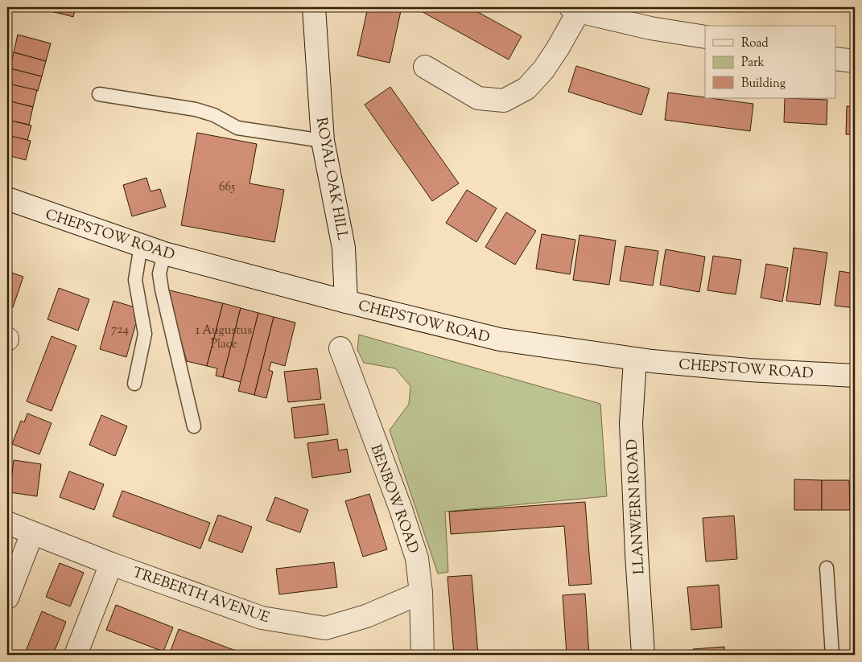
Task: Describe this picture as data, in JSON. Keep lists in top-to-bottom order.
{
  "streets": {
    "street": [
      "ROYAL OAK HILL",
      "CHEPSTOW ROAD",
      "BENBOW ROAD",
      "LLANWERN ROAD",
      "TREBERTH AVENUE"
    ]
  },
  "crossings": [
    ["ROYAL OAK HILL", "CHEPSTOW ROAD"],
    ["CHEPSTOW ROAD", "LLANWERN ROAD"],
    ["BENBOW ROAD", "TREBERTH AVENUE"]
  ],
  "house_numbers": ["665", "724", "1 Augustus Place"],
  "legend": ["Road", "Park", "Building"]
}
